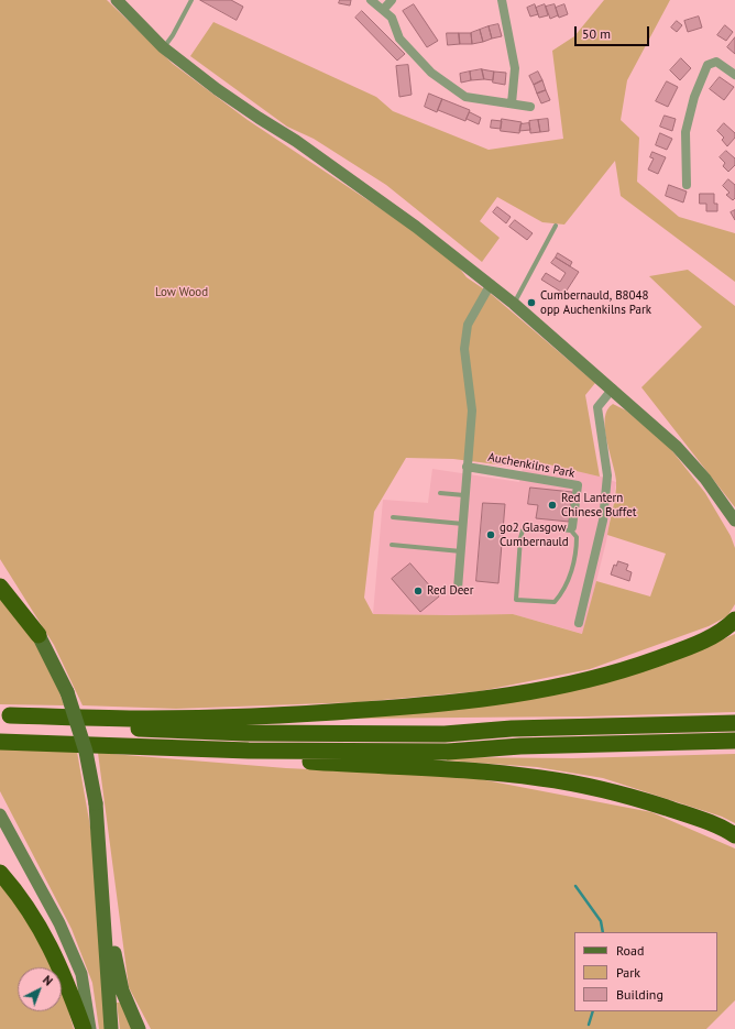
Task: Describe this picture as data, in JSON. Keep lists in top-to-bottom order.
{
  "streets": {
    "street": ["Auchenkilns Park"]
  },
  "parks": ["Low Wood"],
  "places": [
    "Cumbernauld, B8048 opp Auchenkilns Park",
    "Red Lantern Chinese Buffet",
    "go2 Glasgow Cumbernauld",
    "Red Deer"
  ],
  "legend": ["Road", "Park", "Building"],
  "scale_bar": "50 m",
  "north": "top right"
}
